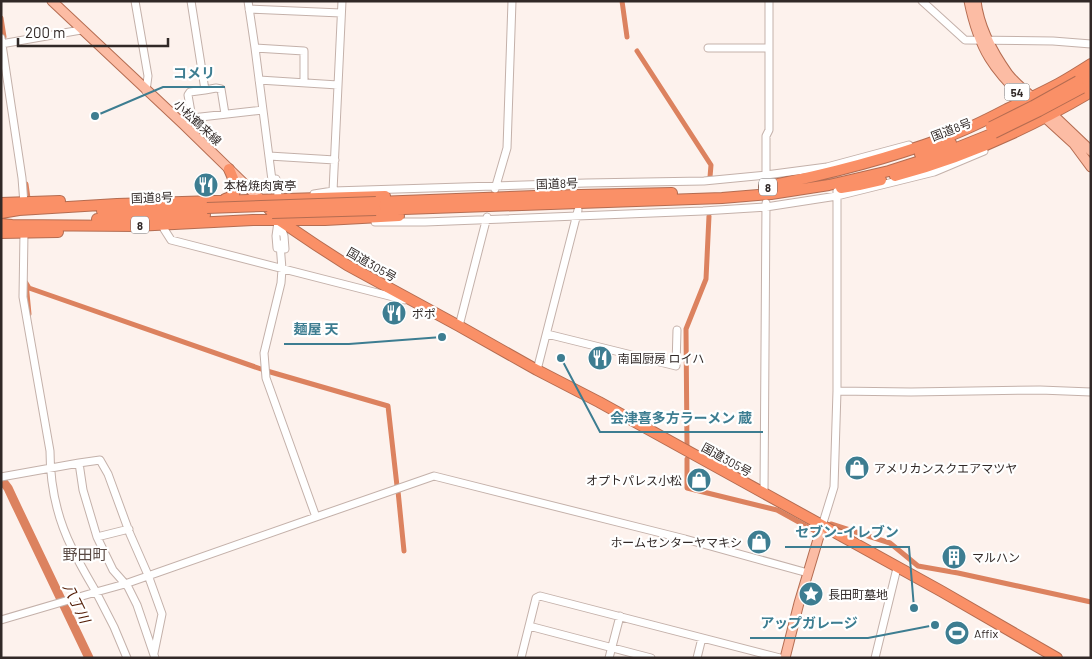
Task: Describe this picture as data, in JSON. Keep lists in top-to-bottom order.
{
  "streets": {
    "highway": ["国道8号", "8", "国道305号"],
    "main road": ["54", "小松鶴来線"]
  },
  "crossings": [
    ["54", "8"],
    ["小松鶴来線", "8"],
    ["小松鶴来線", "国道305号"],
    ["国道8号", "8"],
    ["8", "国道305号"]
  ],
  "districts": ["野田町"],
  "water": ["八丁川"],
  "places": {
    "other": [
      "コメリ",
      "麺屋 天",
      "会津喜多方ラーメン 蔵",
      "セブン-イレブン",
      "アップガレージ"
    ],
    "restaurant": ["本格焼肉寅亭", "ポポ", "南国厨房 ロイハ"],
    "shop": ["アメリカンスクエアマツヤ", "オプトパレス小松", "ホームセンターヤマキシ"],
    "building": ["マルハン"],
    "place": ["長田町墓地"],
    "sports": ["Affix"]
  },
  "scale_bar": "200 m"
}
